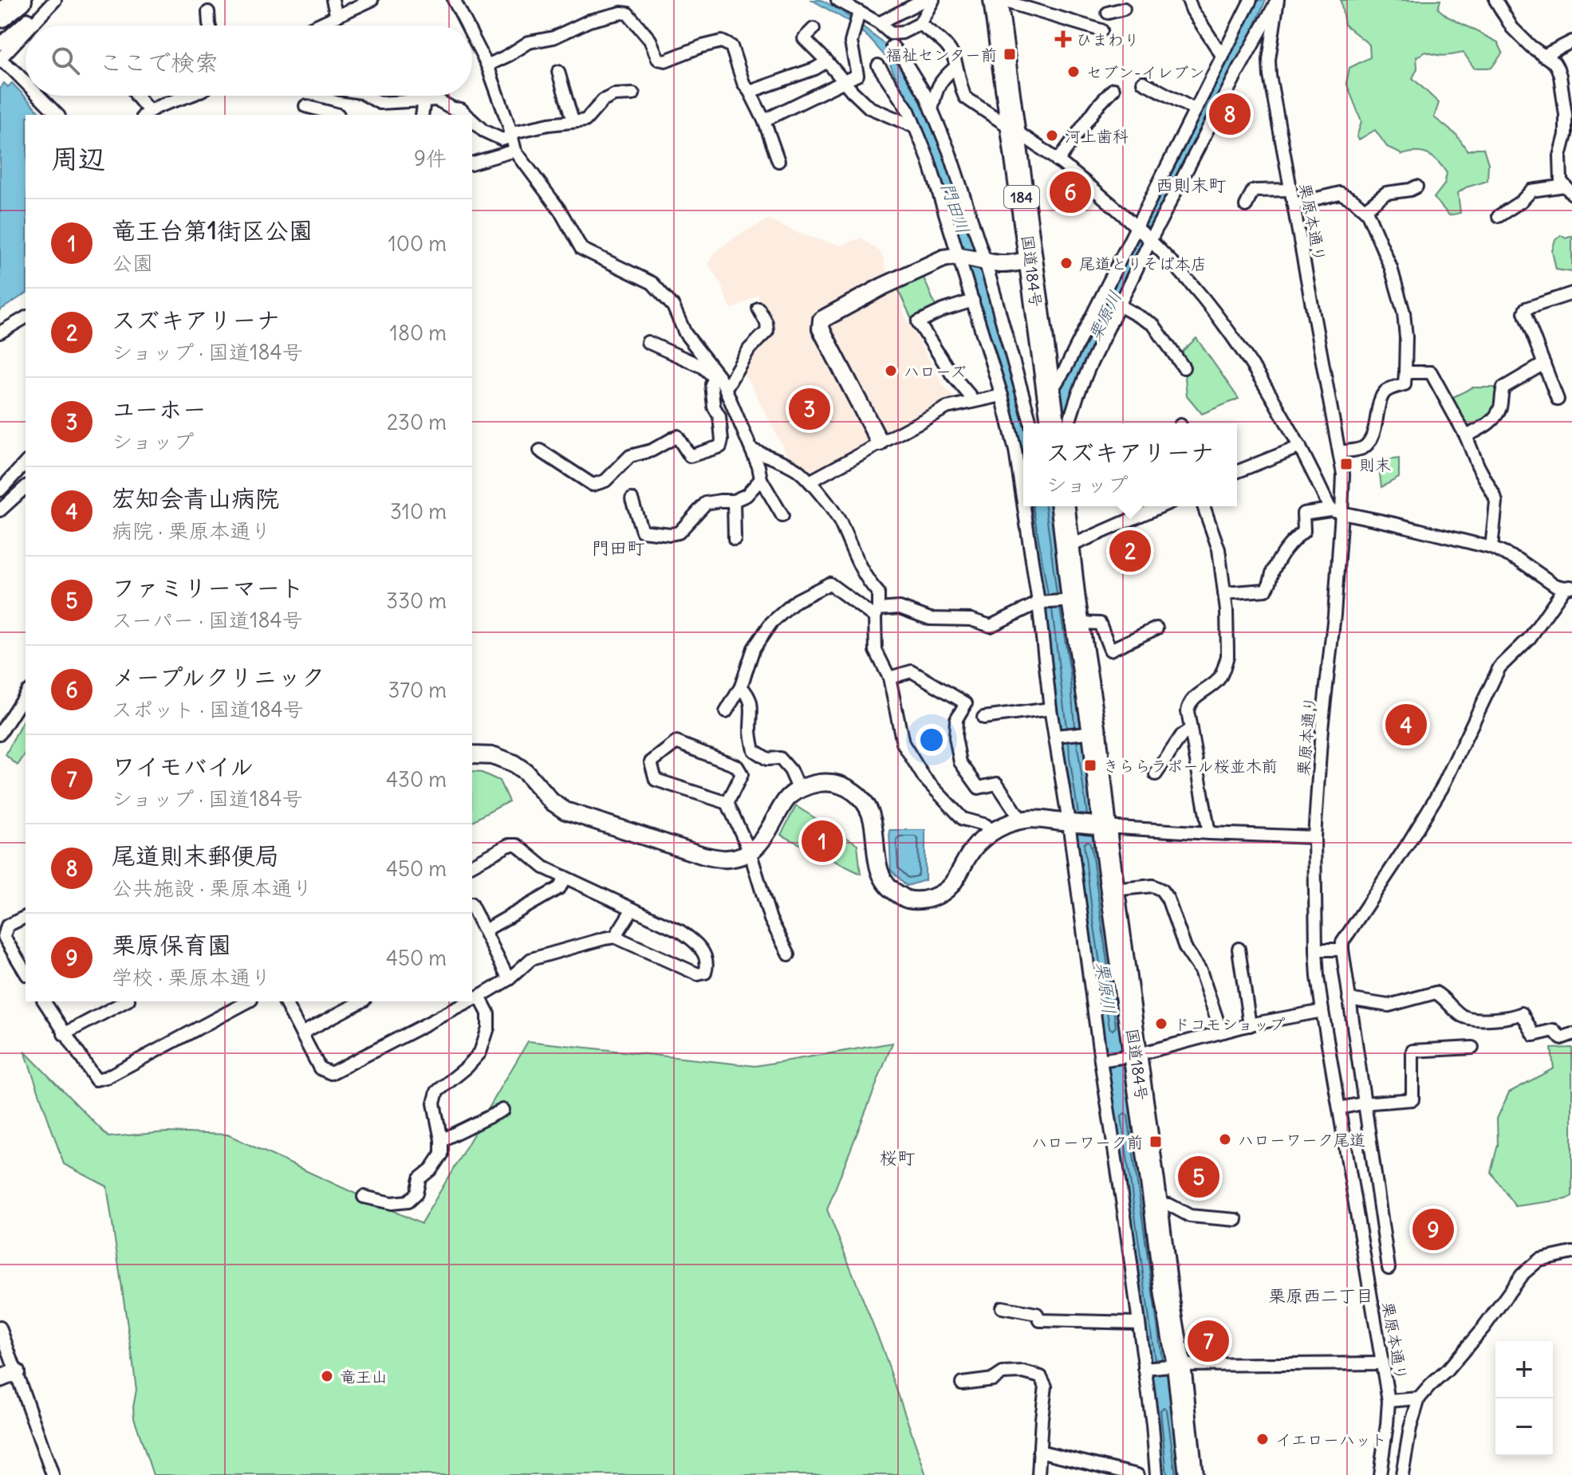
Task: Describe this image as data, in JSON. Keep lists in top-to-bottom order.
{
  "streets": {
    "highway": ["184", "国道184号"],
    "street": ["栗原本通り"]
  },
  "districts": [
    "西則末町",
    "門田町",
    "桜町",
    "栗原西二丁目"
  ],
  "water": ["門田川", "栗原川"],
  "places": {
    "health": ["ひまわり"],
    "transit": [
      "福祉センター前",
      "則末",
      "きららラポール桜並木前",
      "ハローワーク前"
    ],
    "other": [
      "セブン-イレブン",
      "河上歯科",
      "尾道とりそば本店",
      "ハローズ",
      "ドコモショップ",
      "ハローワーク尾道",
      "竜王山",
      "イエローハット"
    ]
  },
  "page": {
    "search": "ここで検索",
    "pins": [
      "8",
      "6",
      "3",
      "2",
      "4",
      "1",
      "5",
      "9",
      "7"
    ],
    "heading": ["周辺", "9件"],
    "list": [
      {
        "mark": "1",
        "name": "竜王台第1街区公園",
        "note": "公園",
        "value": "100 m"
      },
      {
        "mark": "2",
        "name": "スズキアリーナ",
        "note": "ショップ · 国道184号",
        "value": "180 m"
      },
      {
        "mark": "3",
        "name": "ユーホー",
        "note": "ショップ",
        "value": "230 m"
      },
      {
        "mark": "4",
        "name": "宏知会青山病院",
        "note": "病院 · 栗原本通り",
        "value": "310 m"
      },
      {
        "mark": "5",
        "name": "ファミリーマート",
        "note": "スーパー · 国道184号",
        "value": "330 m"
      },
      {
        "mark": "6",
        "name": "メープルクリニック",
        "note": "スポット · 国道184号",
        "value": "370 m"
      },
      {
        "mark": "7",
        "name": "ワイモバイル",
        "note": "ショップ · 国道184号",
        "value": "430 m"
      },
      {
        "mark": "8",
        "name": "尾道則末郵便局",
        "note": "公共施設 · 栗原本通り",
        "value": "450 m"
      },
      {
        "mark": "9",
        "name": "栗原保育園",
        "note": "学校 · 栗原本通り",
        "value": "450 m"
      }
    ],
    "popup": ["スズキアリーナ", "ショップ"],
    "map_buttons": ["+", "−"]
  }
}
